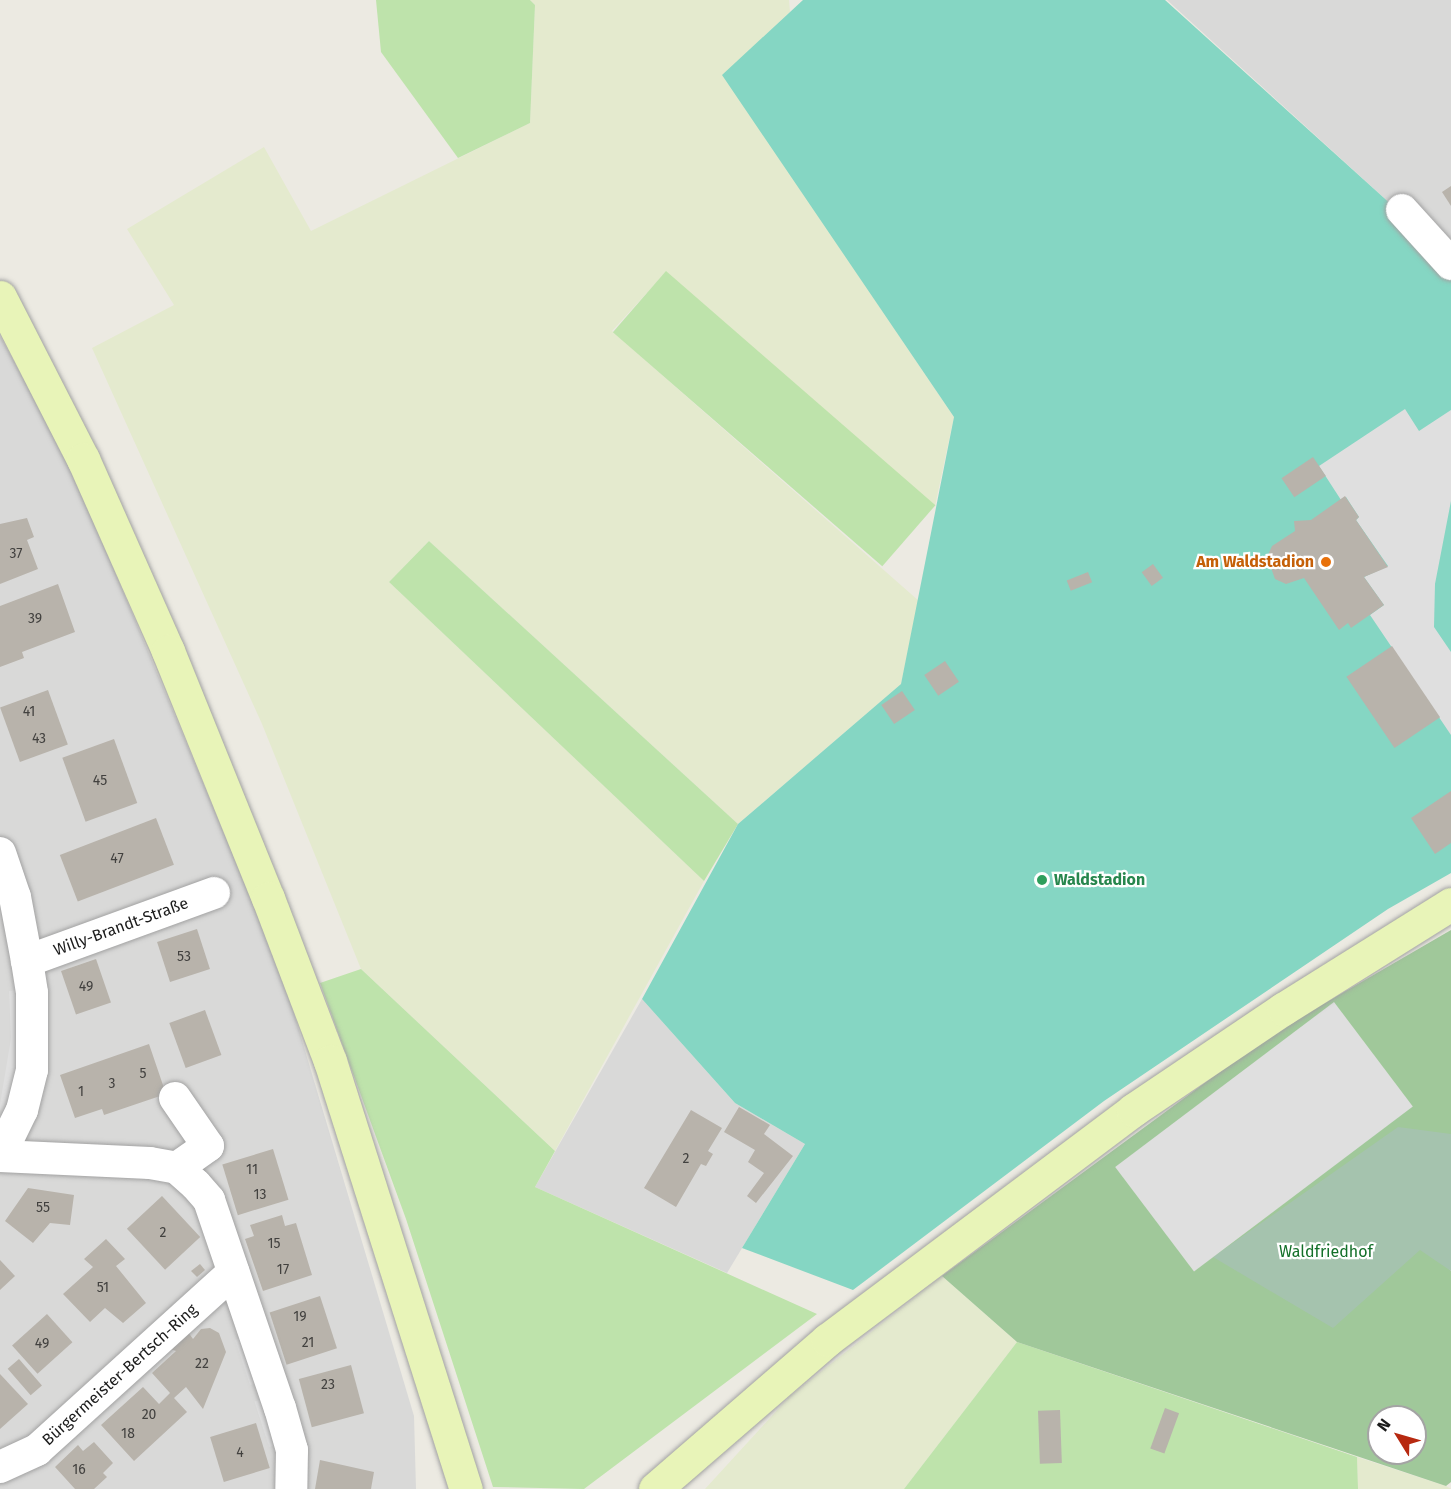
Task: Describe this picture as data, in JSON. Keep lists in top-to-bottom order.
{
  "streets": {
    "street": ["Willy-Brandt-Straße", "Bürgermeister-Bertsch-Ring"]
  },
  "parks": ["Waldfriedhof"],
  "places": ["Am Waldstadion", "Waldstadion"],
  "house_numbers": [
    "37",
    "39",
    "41",
    "43",
    "45",
    "47",
    "53",
    "49",
    "5",
    "3",
    "1",
    "2",
    "11",
    "13",
    "55",
    "2",
    "15",
    "17",
    "51",
    "19",
    "21",
    "49",
    "22",
    "23",
    "20",
    "18",
    "4",
    "16"
  ],
  "north": "top left"
}
